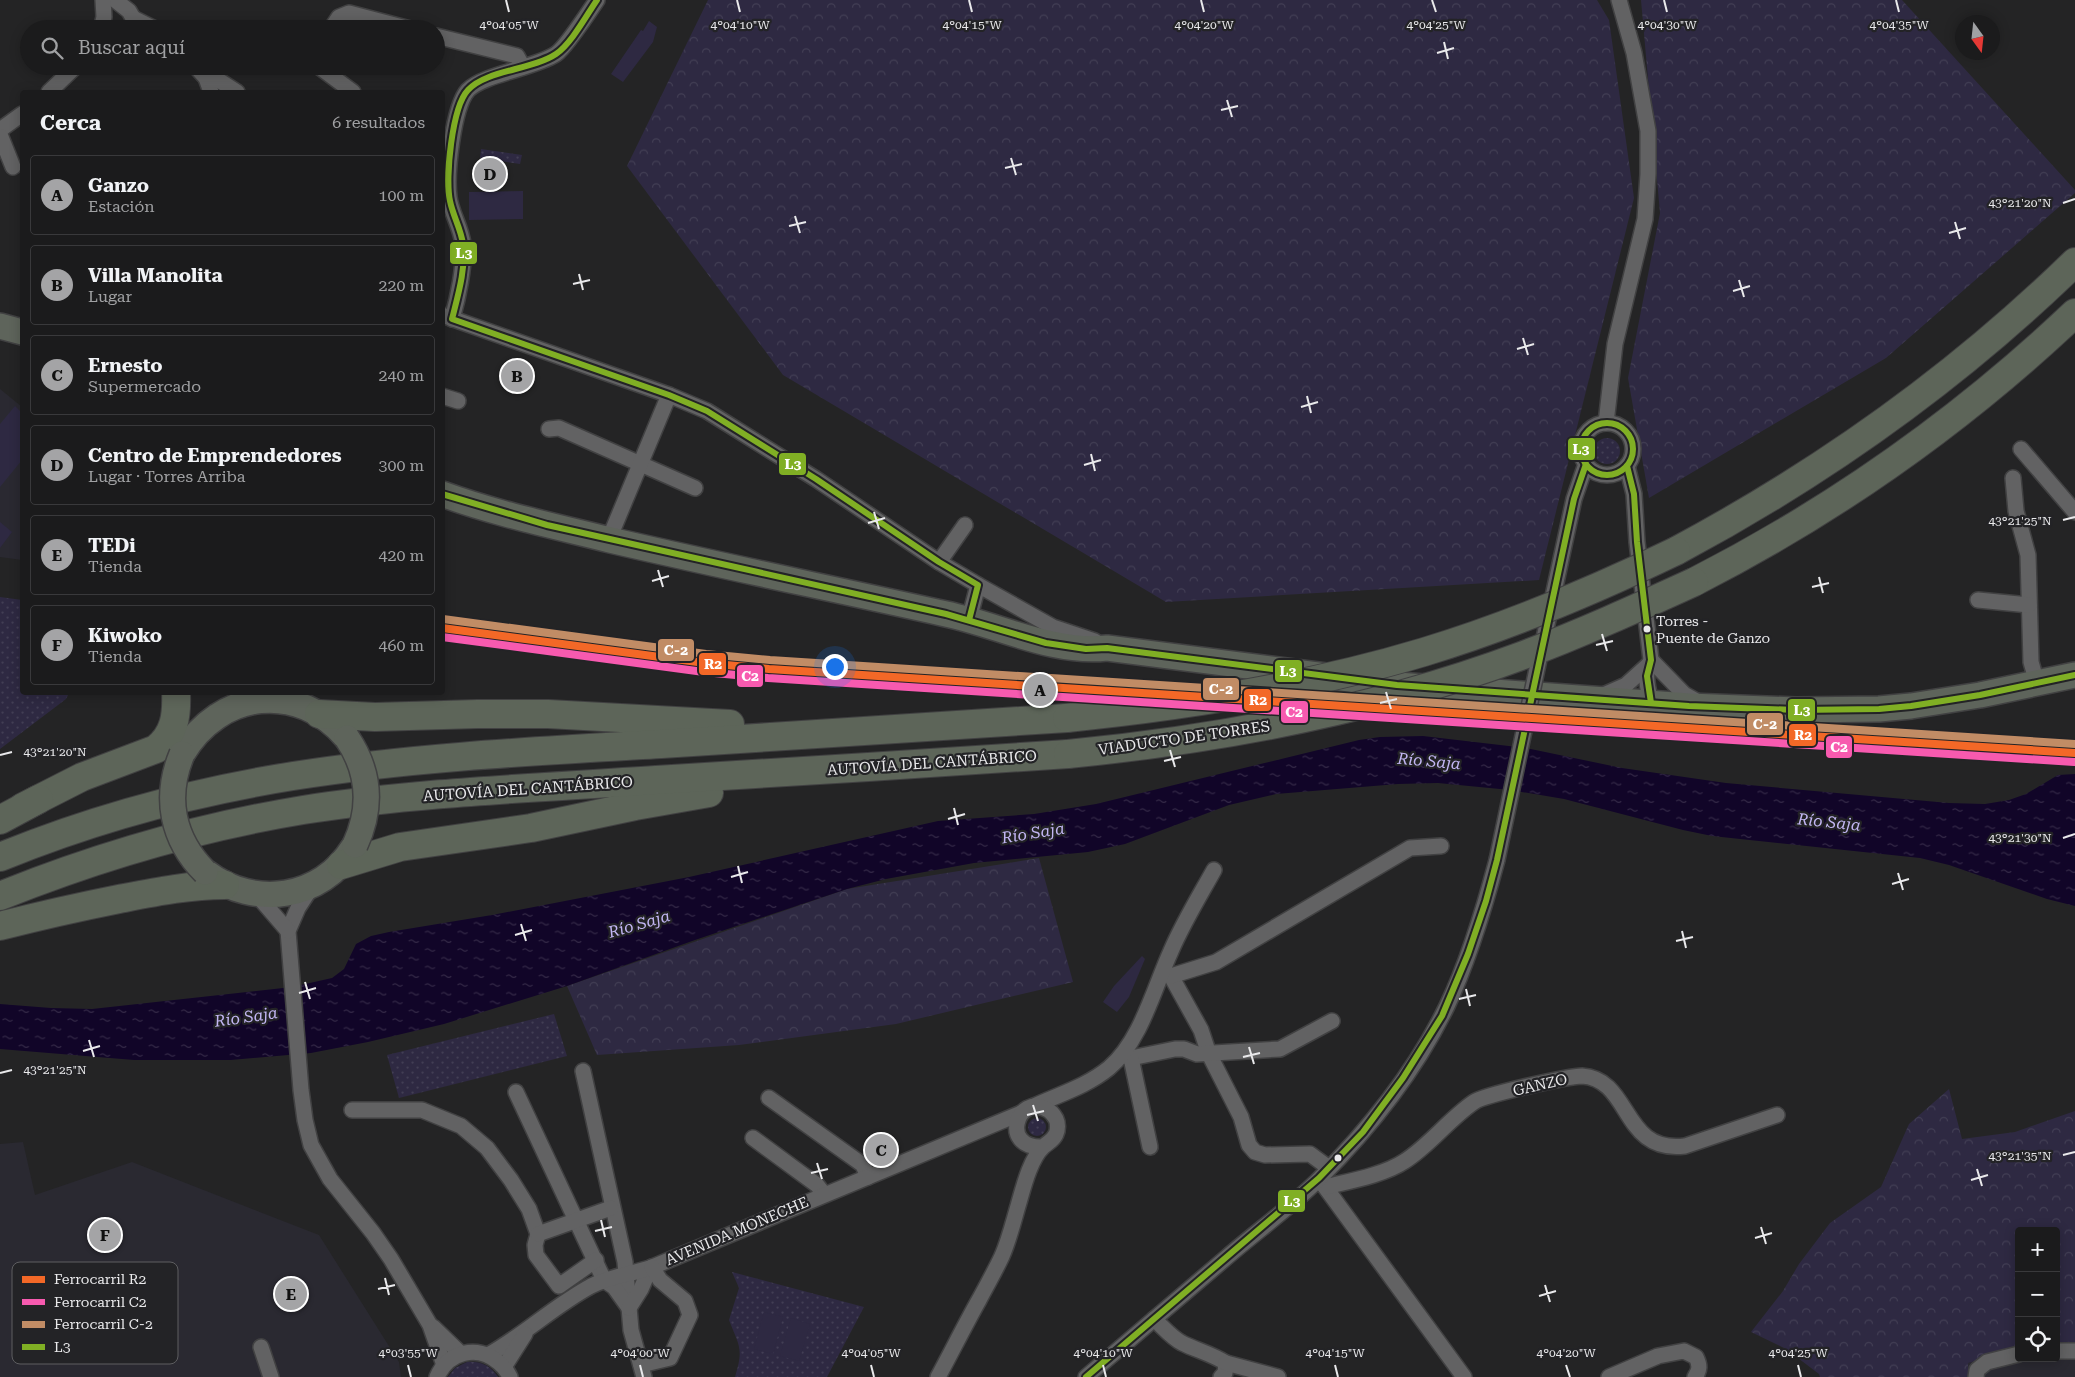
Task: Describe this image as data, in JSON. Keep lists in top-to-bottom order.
{
  "streets": {
    "highway": ["VIADUCTO DE TORRES", "AUTOVÍA DEL CANTÁBRICO"],
    "street": ["GANZO", "AVENIDA MONECHE"]
  },
  "crossings": [
    ["VIADUCTO DE TORRES", "AUTOVÍA DEL CANTÁBRICO"]
  ],
  "water": ["Río Saja"],
  "places": ["Torres - Puente de Ganzo"],
  "lines": [
    "transit line L3",
    "rail line C-2",
    "rail line R2",
    "rail line C2"
  ],
  "legend": [
    "Ferrocarril R2",
    "Ferrocarril C2",
    "Ferrocarril C-2",
    "L3"
  ],
  "north": "bottom",
  "page": {
    "search": "Buscar aquí",
    "heading": ["Cerca", "6 resultados"],
    "list": [
      {
        "mark": "A",
        "name": "Ganzo",
        "note": "Estación",
        "value": "100 m"
      },
      {
        "mark": "B",
        "name": "Villa Manolita",
        "note": "Lugar",
        "value": "220 m"
      },
      {
        "mark": "C",
        "name": "Ernesto",
        "note": "Supermercado",
        "value": "240 m"
      },
      {
        "mark": "D",
        "name": "Centro de Emprendedores",
        "note": "Lugar · Torres Arriba",
        "value": "300 m"
      },
      {
        "mark": "E",
        "name": "TEDi",
        "note": "Tienda",
        "value": "420 m"
      },
      {
        "mark": "F",
        "name": "Kiwoko",
        "note": "Tienda",
        "value": "460 m"
      }
    ],
    "pins": [
      "D",
      "B",
      "A",
      "C",
      "F",
      "E"
    ],
    "map_buttons": ["+", "−"]
  },
  "coordinates": [
    "4°04'05\"W",
    "4°04'10\"W",
    "4°04'15\"W",
    "4°04'20\"W",
    "4°04'25\"W",
    "4°04'30\"W",
    "4°04'35\"W",
    "43°21'20\"N",
    "43°21'25\"N",
    "43°21'30\"N",
    "43°21'35\"N",
    "4°03'55\"W",
    "4°04'00\"W"
  ]
}
